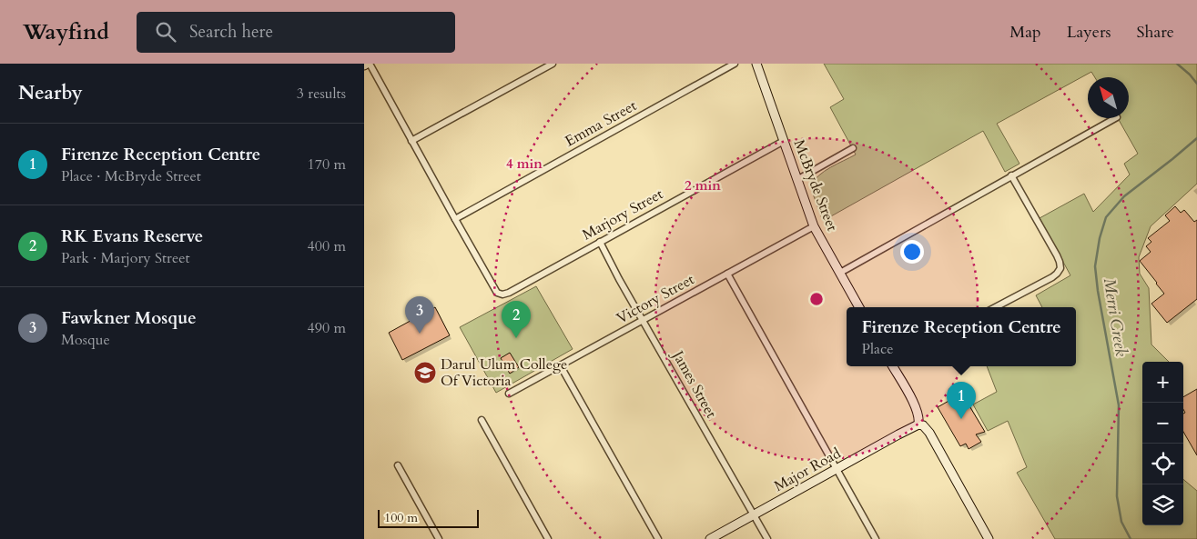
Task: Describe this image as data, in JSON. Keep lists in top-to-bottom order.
{
  "streets": {
    "street": [
      "Emma Street",
      "McBryde Street",
      "Marjory Street",
      "Victory Street",
      "James Street",
      "Major Road"
    ]
  },
  "crossings": [
    ["Emma Street", "Marjory Street"],
    ["McBryde Street", "Marjory Street"],
    ["McBryde Street", "Victory Street"],
    ["Marjory Street", "James Street"],
    ["Victory Street", "James Street"],
    ["James Street", "Major Road"]
  ],
  "water": ["Merri Creek"],
  "places": {
    "school or university": ["Darul Ulum College Of Victoria"]
  },
  "scale_bar": "100 m",
  "north": "top left",
  "page": {
    "header": "Wayfind",
    "search": "Search here",
    "nav": ["Map", "Layers", "Share"],
    "heading": ["Nearby", "3 results"],
    "list": [
      {
        "mark": "1",
        "name": "Firenze Reception Centre",
        "note": "Place · McBryde Street",
        "value": "170 m"
      },
      {
        "mark": "2",
        "name": "RK Evans Reserve",
        "note": "Park · Marjory Street",
        "value": "400 m"
      },
      {
        "mark": "3",
        "name": "Fawkner Mosque",
        "note": "Mosque",
        "value": "490 m"
      }
    ],
    "pins": ["3", "2", "1"],
    "popup": ["Firenze Reception Centre", "Place"],
    "map_buttons": ["+", "−"],
    "scale": "100 m"
  },
  "rings": ["4 min", "2 min"]
}
